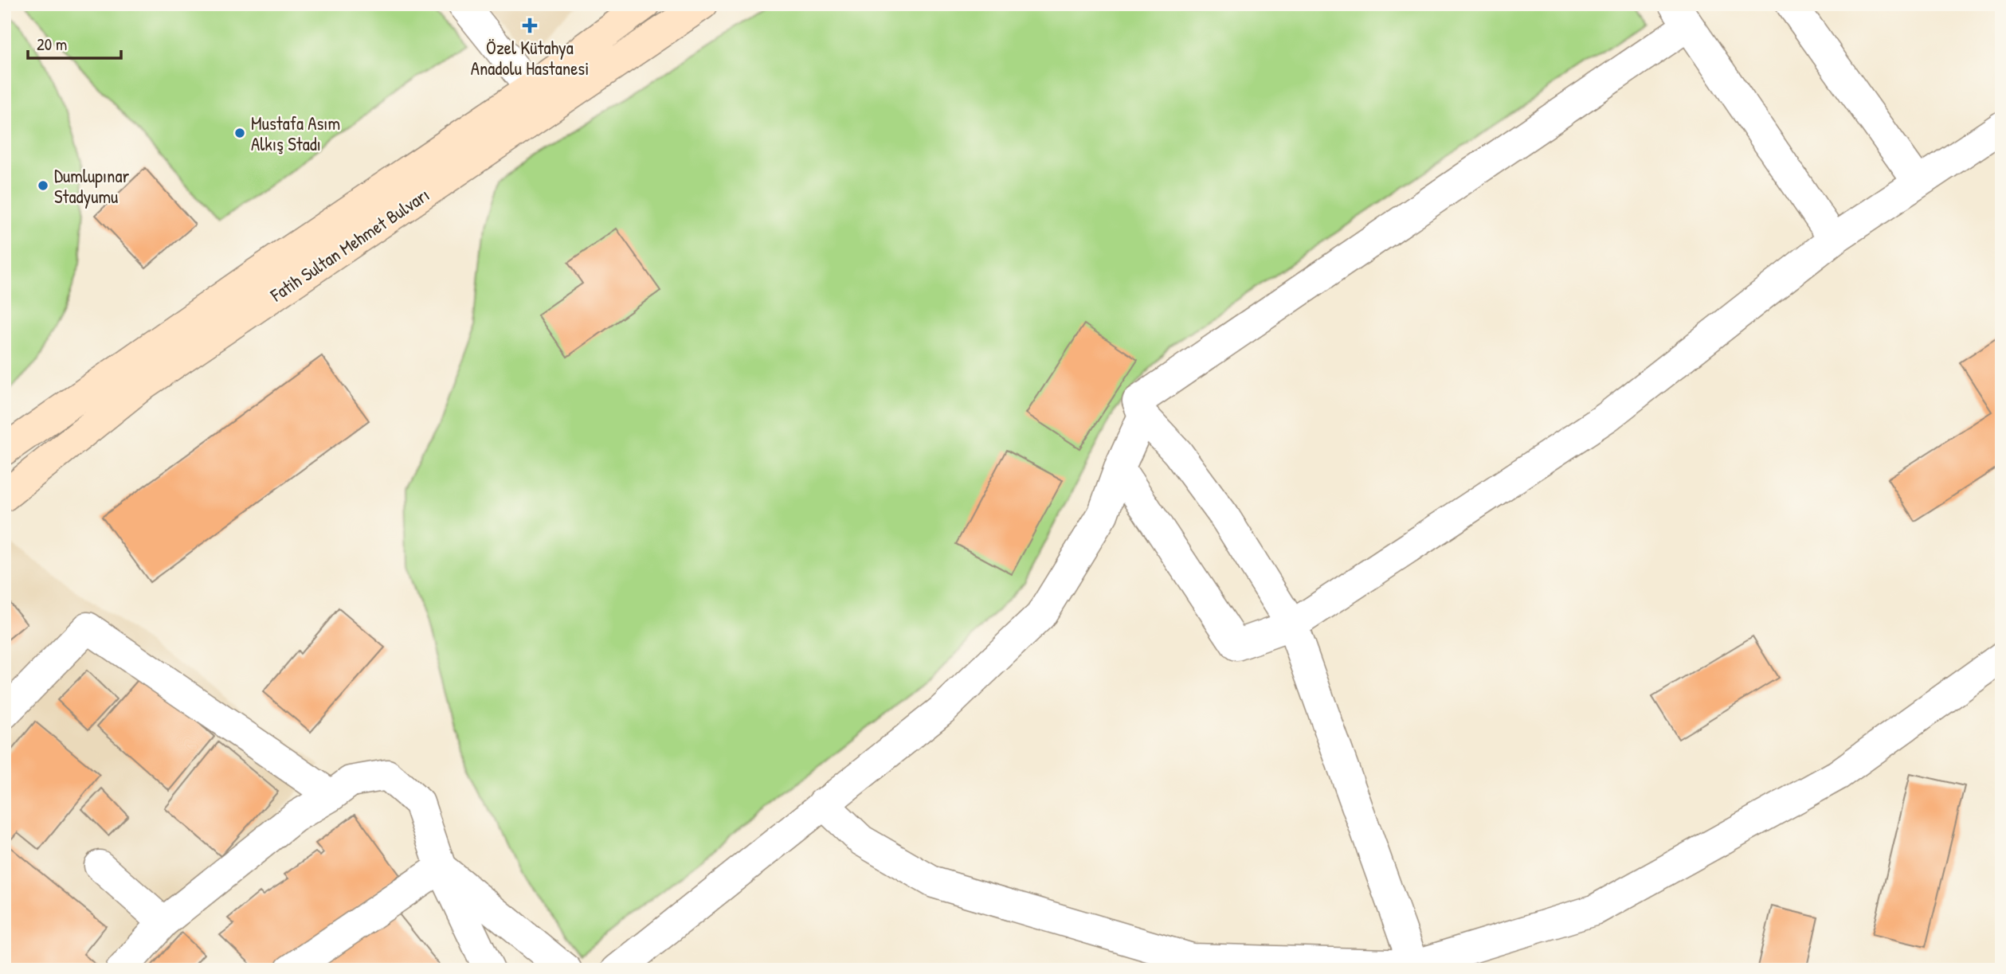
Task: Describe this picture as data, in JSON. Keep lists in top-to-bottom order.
{
  "streets": {
    "main road": ["Fatih Sultan Mehmet Bulvarı"]
  },
  "places": {
    "health": ["Özel Kütahya Anadolu Hastanesi"],
    "other": ["Mustafa Asım Alkış Stadı", "Dumlupınar Stadyumu"]
  },
  "scale_bar": "20 m"
}
